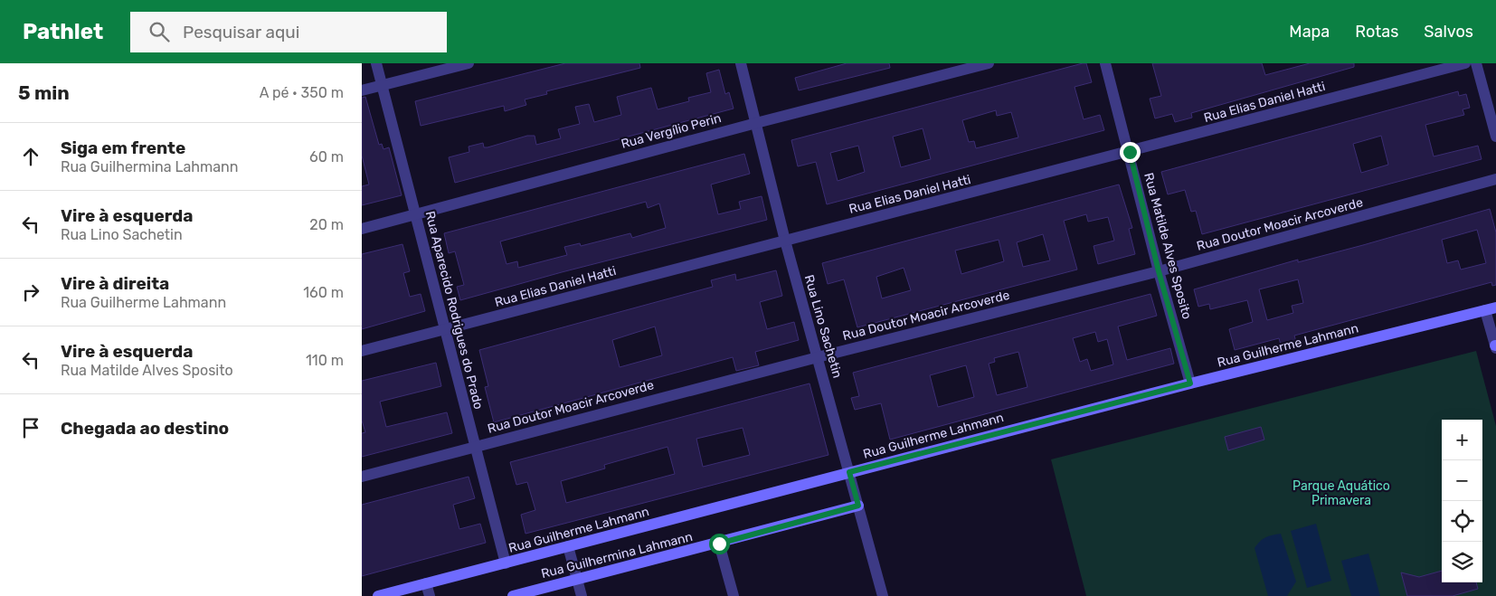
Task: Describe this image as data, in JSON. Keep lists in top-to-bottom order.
{
  "streets": {
    "street": [
      "Rua Elias Daniel Hatti",
      "Rua Vergílio Perin",
      "Rua Doutor Moacir Arcoverde",
      "Rua Matilde Alves Sposito",
      "Rua Aparecido Rodrigues do Prado",
      "Rua Lino Sachetin",
      "Rua Guilherme Lahmann",
      "Rua Guilhermina Lahmann"
    ]
  },
  "crossings": [
    ["Rua Elias Daniel Hatti", "Rua Matilde Alves Sposito"],
    ["Rua Elias Daniel Hatti", "Rua Aparecido Rodrigues do Prado"],
    ["Rua Elias Daniel Hatti", "Rua Lino Sachetin"],
    ["Rua Vergílio Perin", "Rua Aparecido Rodrigues do Prado"],
    ["Rua Vergílio Perin", "Rua Lino Sachetin"],
    ["Rua Doutor Moacir Arcoverde", "Rua Matilde Alves Sposito"],
    ["Rua Doutor Moacir Arcoverde", "Rua Aparecido Rodrigues do Prado"],
    ["Rua Doutor Moacir Arcoverde", "Rua Lino Sachetin"],
    ["Rua Matilde Alves Sposito", "Rua Guilherme Lahmann"],
    ["Rua Aparecido Rodrigues do Prado", "Rua Guilherme Lahmann"],
    ["Rua Lino Sachetin", "Rua Guilherme Lahmann"],
    ["Rua Lino Sachetin", "Rua Guilhermina Lahmann"]
  ],
  "parks": ["Parque Aquático Primavera"],
  "page": {
    "header": "Pathlet",
    "search": "Pesquisar aqui",
    "nav": ["Mapa", "Rotas", "Salvos"],
    "heading": ["5 min", "A pé · 350 m"],
    "list": [
      ["Siga em frente", "Rua Guilhermina Lahmann", "60 m"],
      ["Vire à esquerda", "Rua Lino Sachetin", "20 m"],
      ["Vire à direita", "Rua Guilherme Lahmann", "160 m"],
      ["Vire à esquerda", "Rua Matilde Alves Sposito", "110 m"],
      "Chegada ao destino"
    ],
    "map_buttons": ["+", "−"]
  }
}
